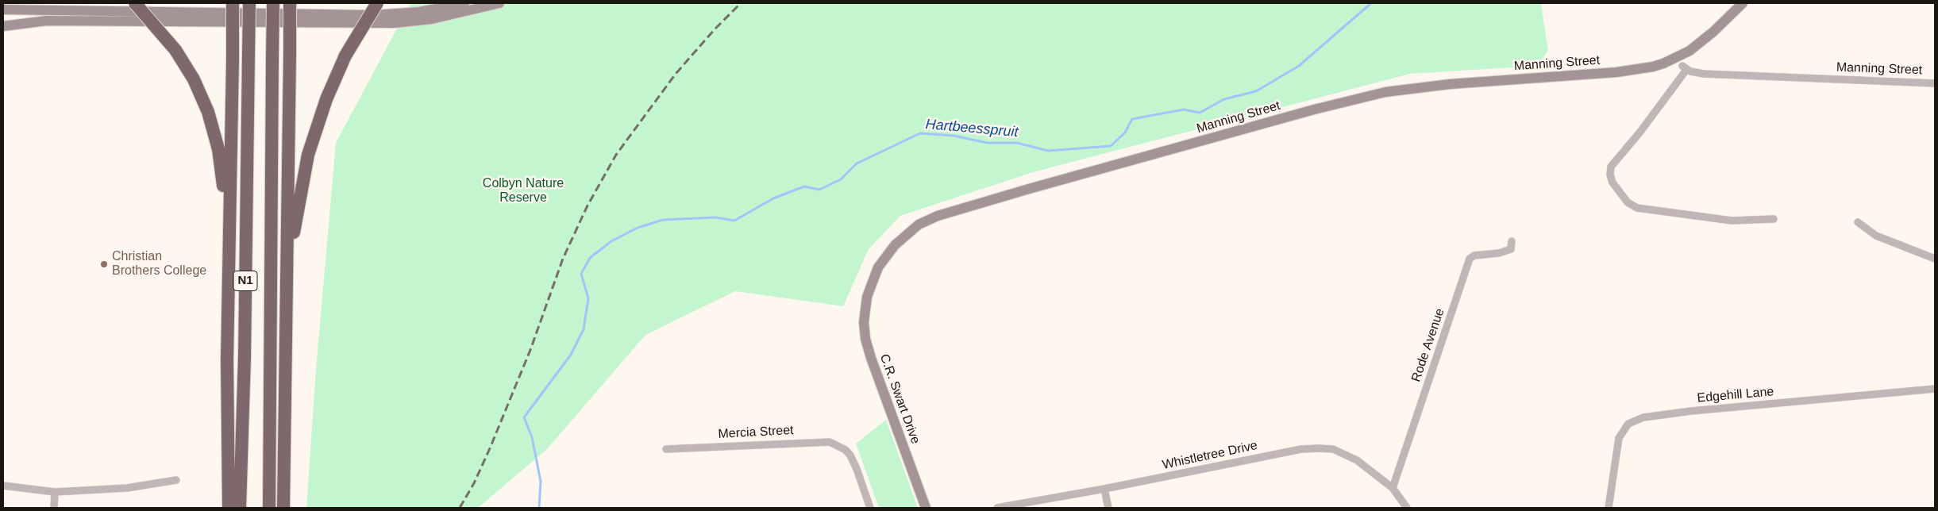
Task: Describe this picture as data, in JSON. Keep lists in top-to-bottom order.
{
  "streets": {
    "highway": ["N1"],
    "street": [
      "Manning Street",
      "Rode Avenue",
      "Edgehill Lane",
      "C.R. Swart Drive",
      "Mercia Street",
      "Whistletree Drive"
    ]
  },
  "crossings": [
    ["Manning Street", "C.R. Swart Drive"],
    ["Rode Avenue", "Whistletree Drive"]
  ],
  "water": ["Hartbeesspruit"],
  "parks": ["Colbyn Nature Reserve"],
  "places": ["Christian Brothers College"]
}
